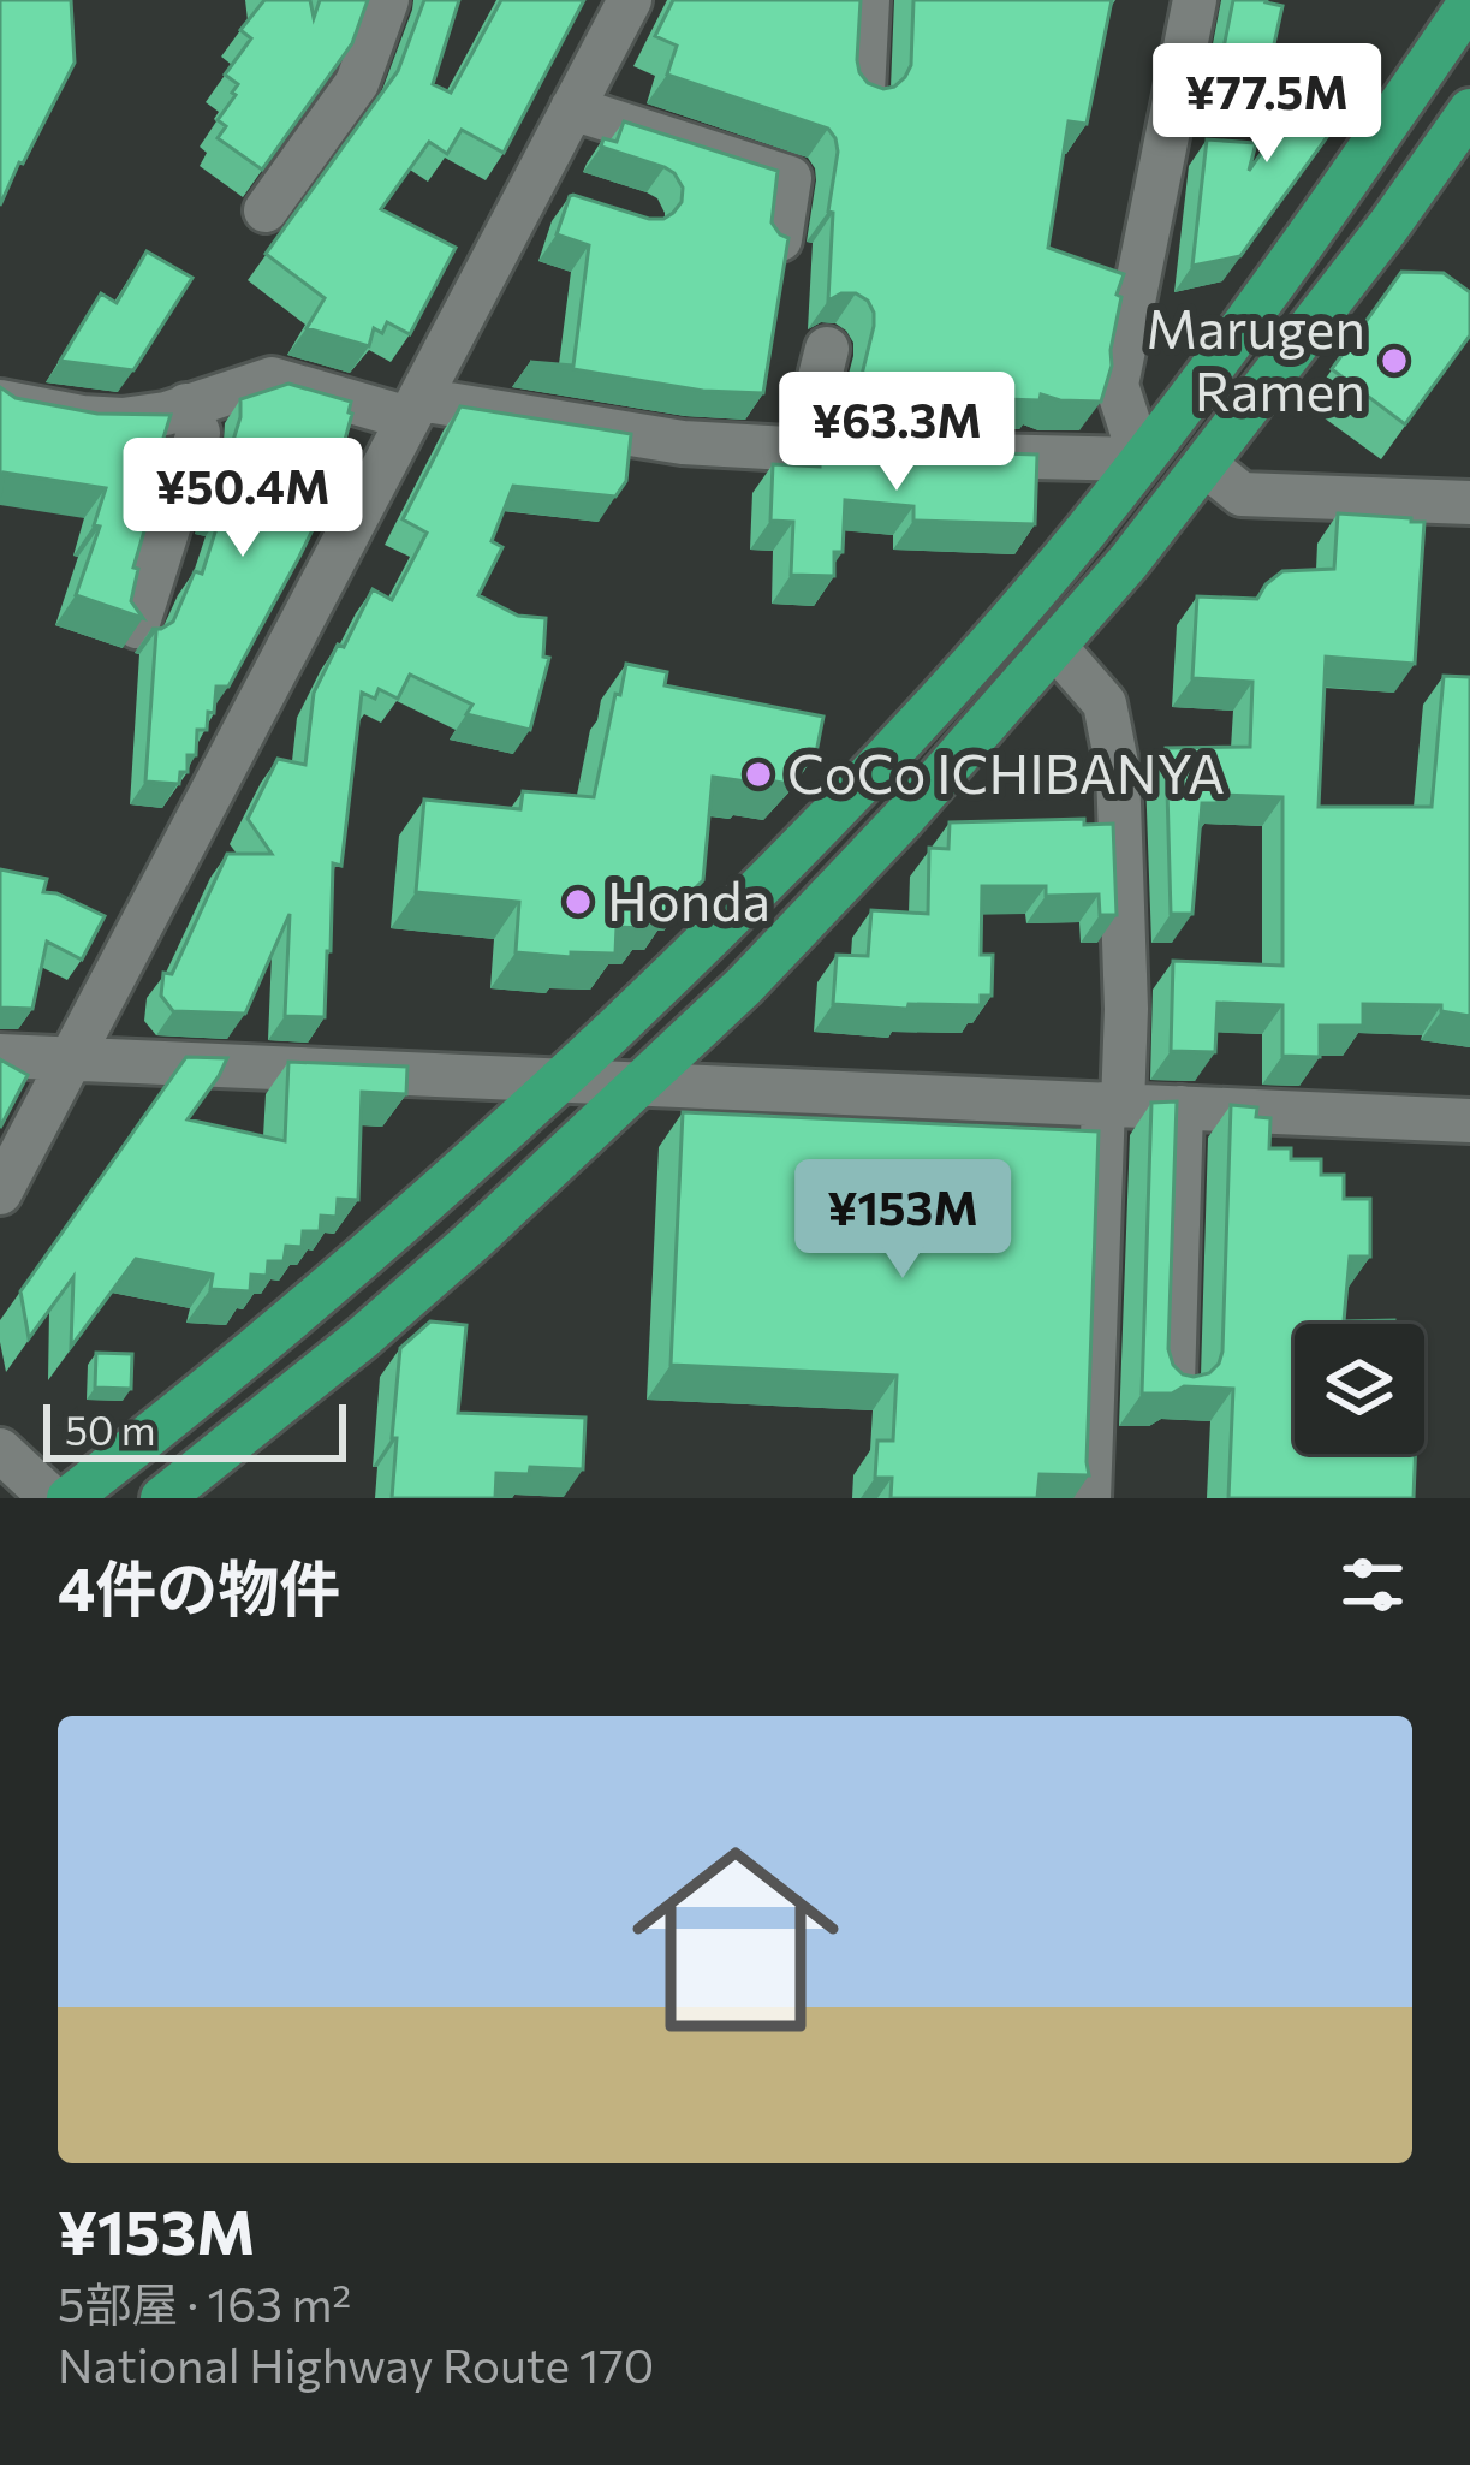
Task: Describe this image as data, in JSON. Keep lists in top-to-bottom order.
{
  "places": ["Marugen Ramen", "CoCo ICHIBANYA", "Honda"],
  "scale_bar": "50 m",
  "page": {
    "price": [
      "¥77.5M",
      "¥63.3M",
      "¥50.4M",
      "¥153M"
    ],
    "scale": "50 m",
    "heading": "4件の物件",
    "list": [
      {
        "name": "¥153M",
        "note": "5部屋 · 163 m² · National Highway Route 170"
      }
    ]
  }
}
